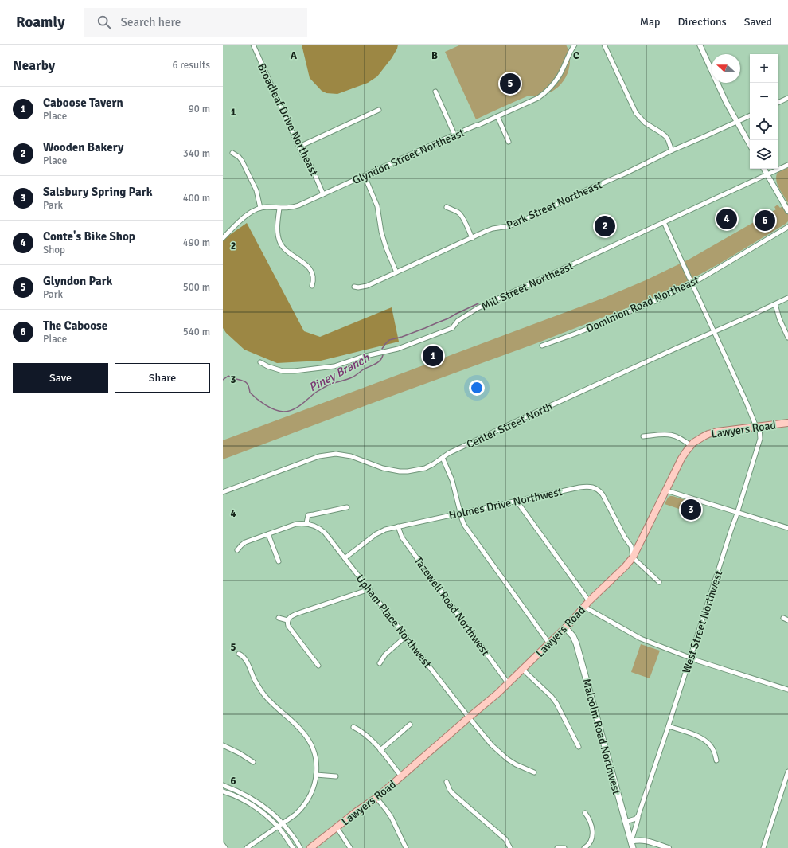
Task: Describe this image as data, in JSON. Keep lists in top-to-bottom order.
{
  "streets": {
    "main road": ["Lawyers Road", "Malcolm Road Northwest"],
    "street": [
      "Broadleaf Drive Northeast",
      "Glyndon Street Northeast",
      "Park Street Northeast",
      "Mill Street Northeast",
      "Dominion Road Northeast",
      "Center Street North",
      "Holmes Drive Northwest",
      "Tazewell Road Northwest",
      "Upham Place Northwest",
      "West Street Northwest"
    ]
  },
  "crossings": [
    ["Broadleaf Drive Northeast", "Glyndon Street Northeast"],
    ["Lawyers Road", "Holmes Drive Northwest"],
    ["Lawyers Road", "Tazewell Road Northwest"],
    ["Lawyers Road", "Upham Place Northwest"],
    ["Lawyers Road", "West Street Northwest"],
    ["Lawyers Road", "Malcolm Road Northwest"],
    ["Holmes Drive Northwest", "Tazewell Road Northwest"],
    ["Holmes Drive Northwest", "Upham Place Northwest"],
    ["West Street Northwest", "Malcolm Road Northwest"]
  ],
  "water": ["Piney Branch"],
  "north": "left",
  "page": {
    "header": "Roamly",
    "search": "Search here",
    "nav": ["Map", "Directions", "Saved"],
    "heading": ["Nearby", "6 results"],
    "map_buttons": ["+", "−"],
    "pins": [
      "5",
      "4",
      "6",
      "2",
      "1",
      "3"
    ],
    "list": [
      {
        "mark": "1",
        "name": "Caboose Tavern",
        "note": "Place",
        "value": "90 m"
      },
      {
        "mark": "2",
        "name": "Wooden Bakery",
        "note": "Place",
        "value": "340 m"
      },
      {
        "mark": "3",
        "name": "Salsbury Spring Park",
        "note": "Park",
        "value": "400 m"
      },
      {
        "mark": "4",
        "name": "Conte's Bike Shop",
        "note": "Shop",
        "value": "490 m"
      },
      {
        "mark": "5",
        "name": "Glyndon Park",
        "note": "Park",
        "value": "500 m"
      },
      {
        "mark": "6",
        "name": "The Caboose",
        "note": "Place",
        "value": "540 m"
      }
    ],
    "buttons": ["Save", "Share"]
  },
  "grid": {
    "columns": ["A", "B", "C"],
    "rows": [
      "1",
      "2",
      "3",
      "4",
      "5",
      "6"
    ]
  }
}
